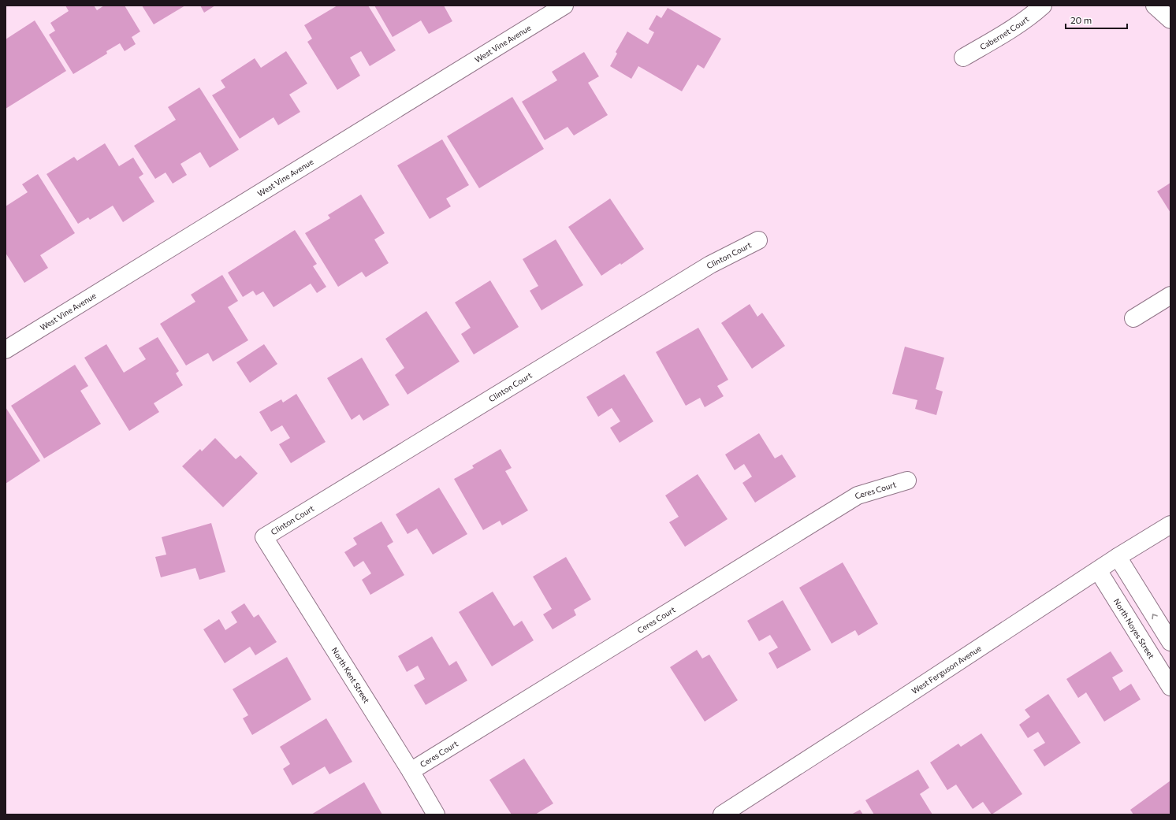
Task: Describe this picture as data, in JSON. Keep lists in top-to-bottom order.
{
  "streets": {
    "street": [
      "Cabernet Court",
      "West Vine Avenue",
      "Clinton Court",
      "Ceres Court",
      "North Noyes Street",
      "West Ferguson Avenue",
      "North Kent Street"
    ]
  },
  "crossings": [
    ["Clinton Court", "North Kent Street"],
    ["Ceres Court", "North Kent Street"],
    ["North Noyes Street", "West Ferguson Avenue"]
  ],
  "scale_bar": "20 m"
}
